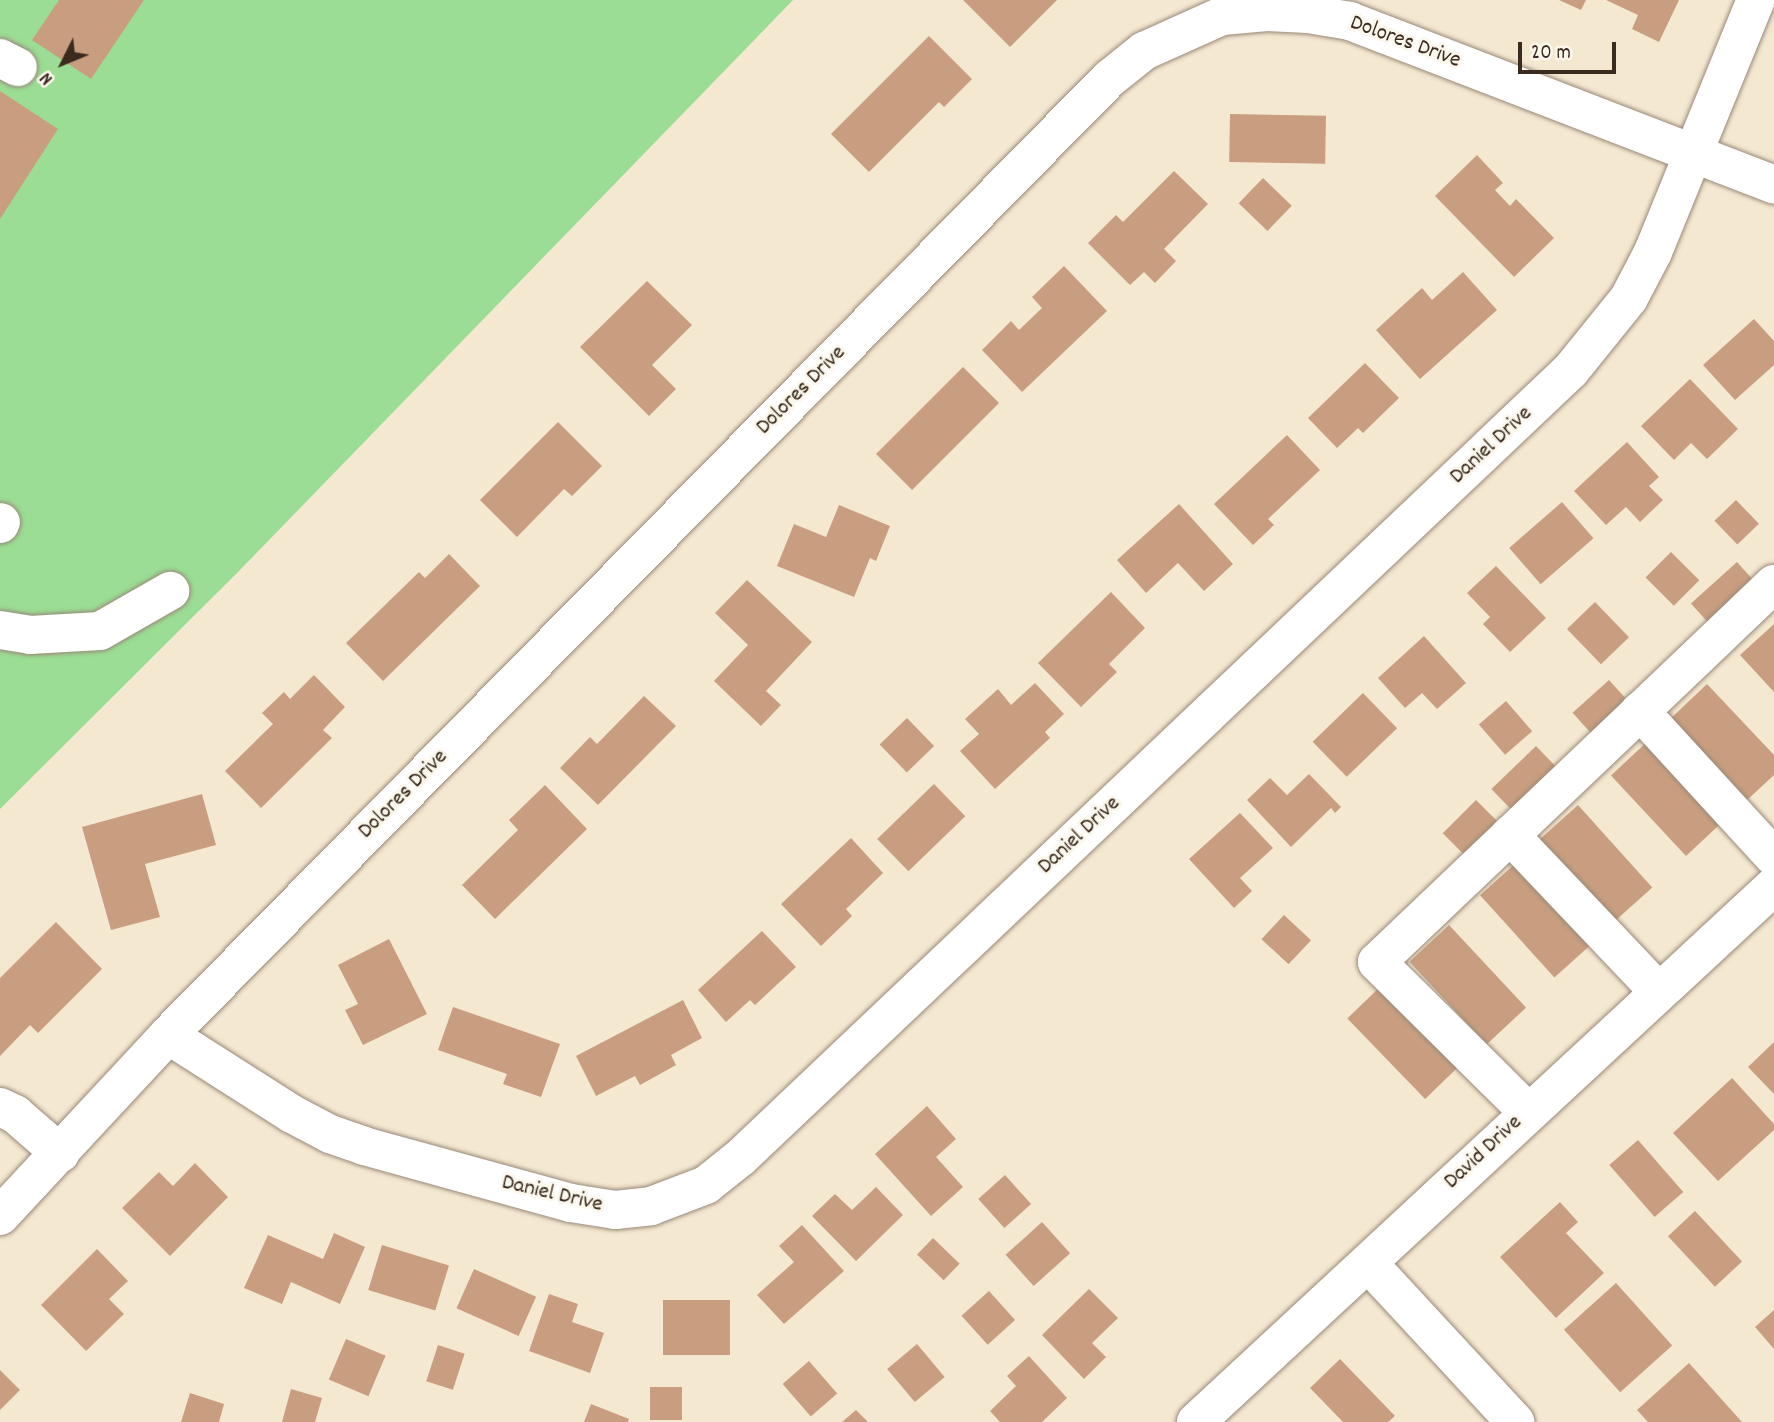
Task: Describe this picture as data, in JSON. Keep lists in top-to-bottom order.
{
  "streets": {
    "street": ["Dolores Drive", "Daniel Drive", "David Drive"]
  },
  "crossings": [
    ["Dolores Drive", "Daniel Drive"]
  ],
  "scale_bar": "20 m",
  "north": "bottom left"
}
